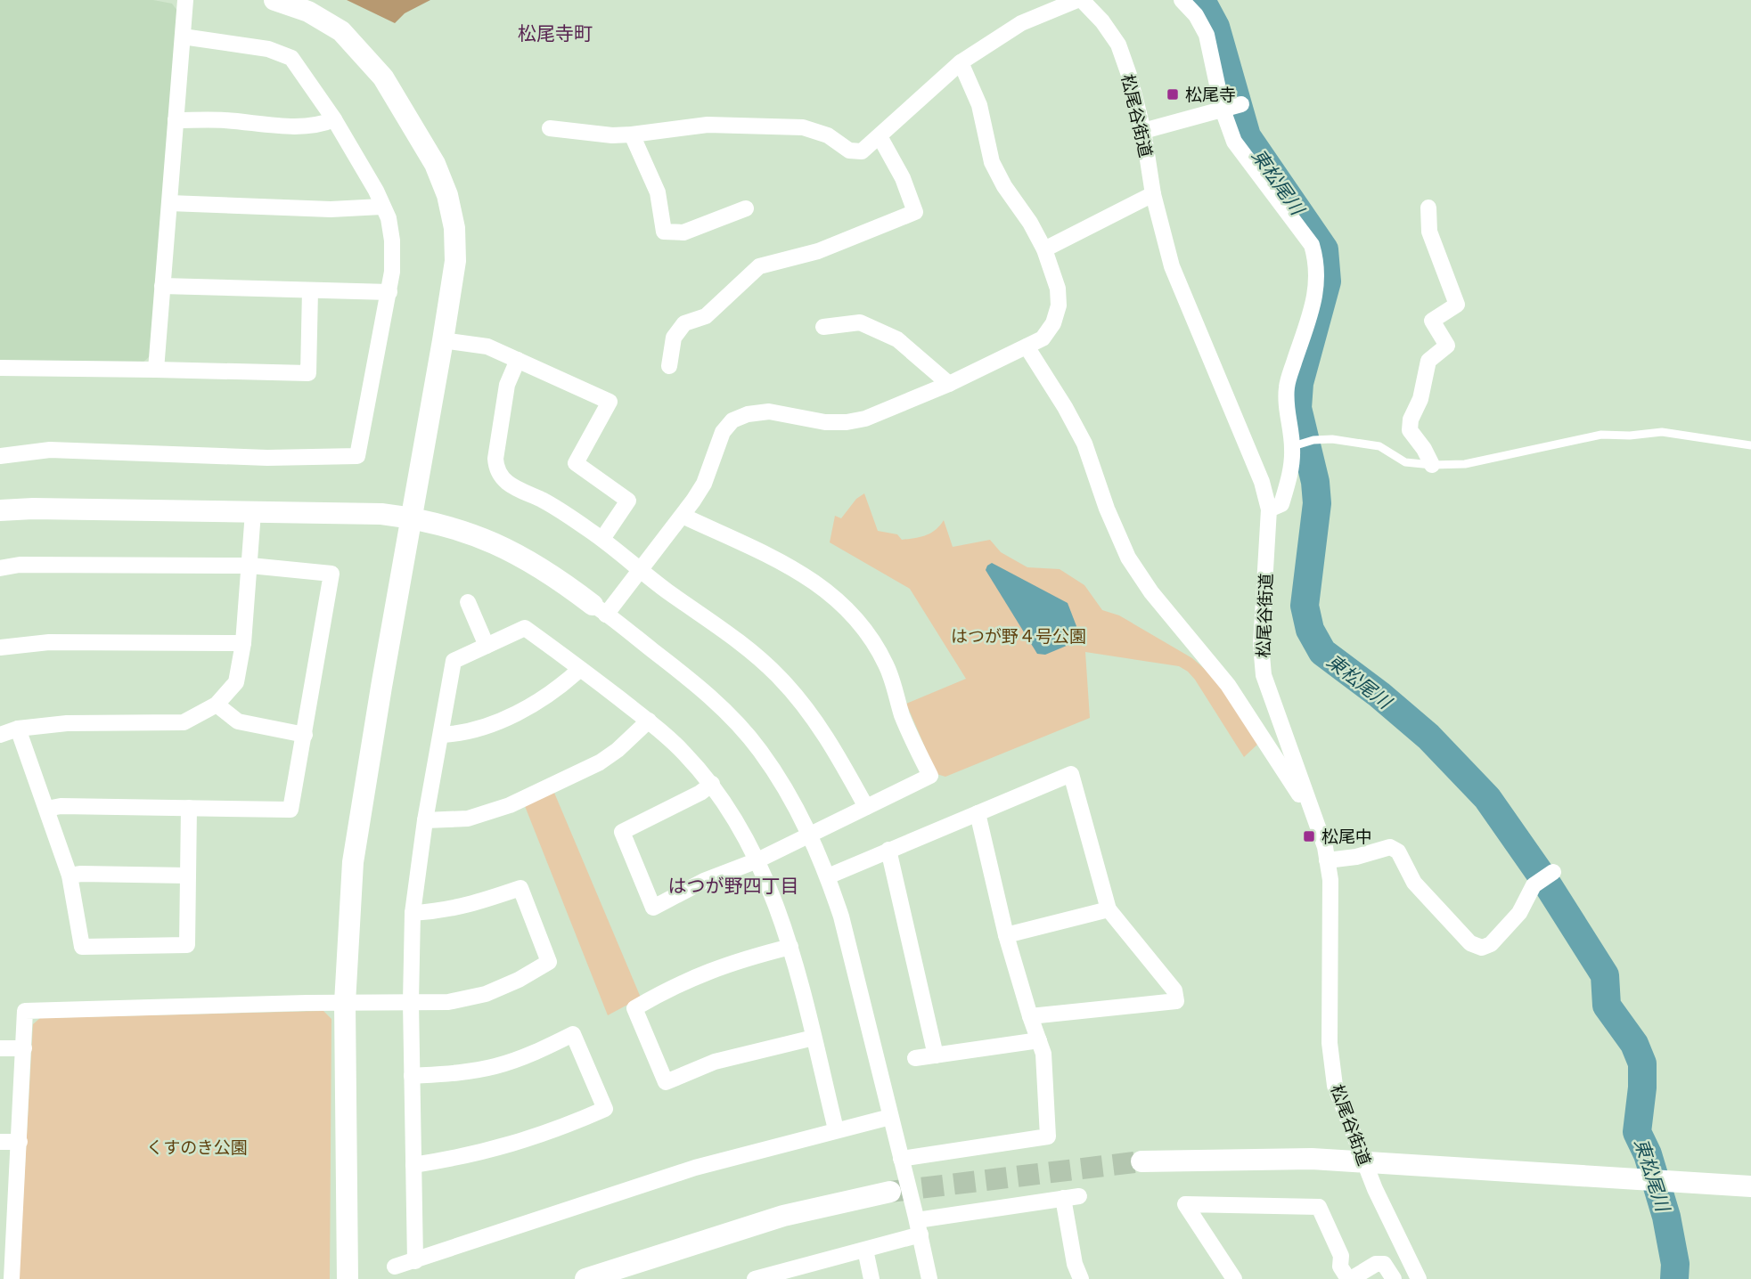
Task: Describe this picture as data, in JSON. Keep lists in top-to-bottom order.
{
  "streets": {
    "street": ["松尾谷街道"]
  },
  "districts": ["松尾寺町", "はつが野四丁目"],
  "water": ["東松尾川"],
  "parks": ["はつが野４号公園", "くすのき公園"],
  "places": {
    "transit": ["松尾寺", "松尾中"]
  }
}
